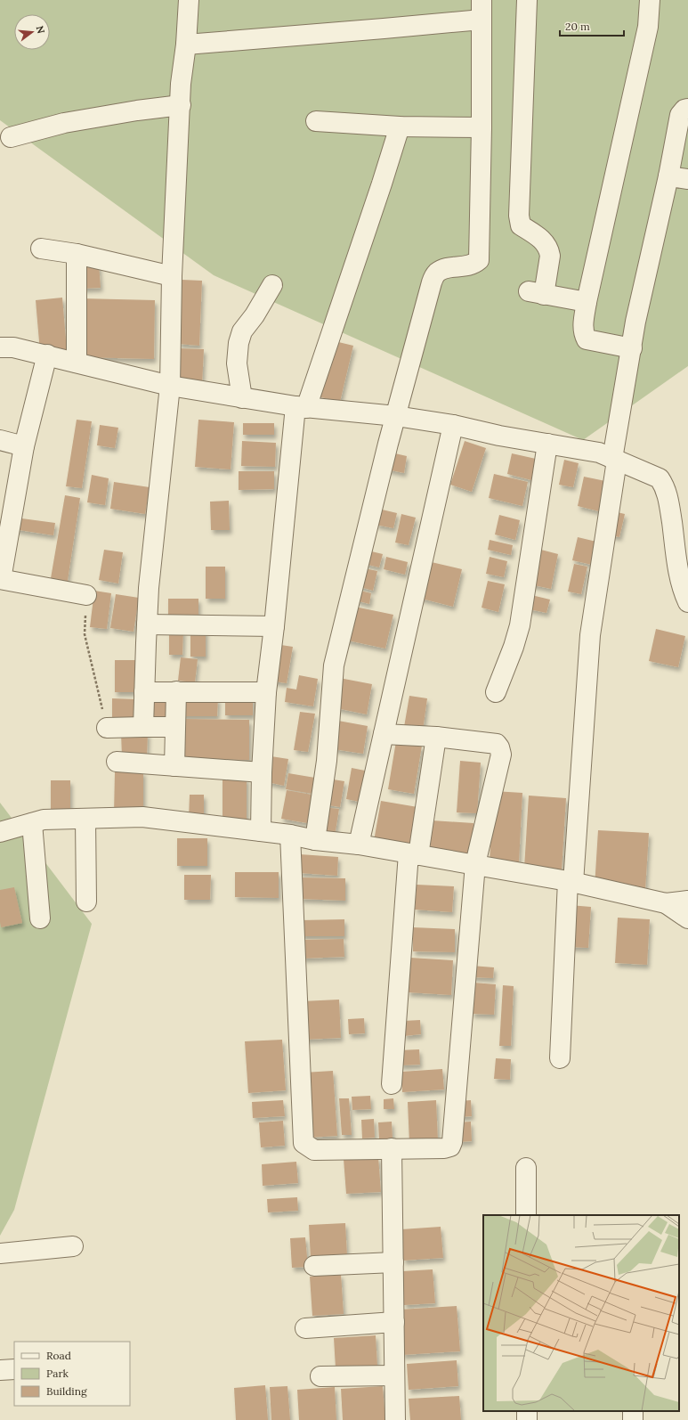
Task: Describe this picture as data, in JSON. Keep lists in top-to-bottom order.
{
  "legend": ["Road", "Park", "Building"],
  "scale_bar": "20 m",
  "north": "right"
}
